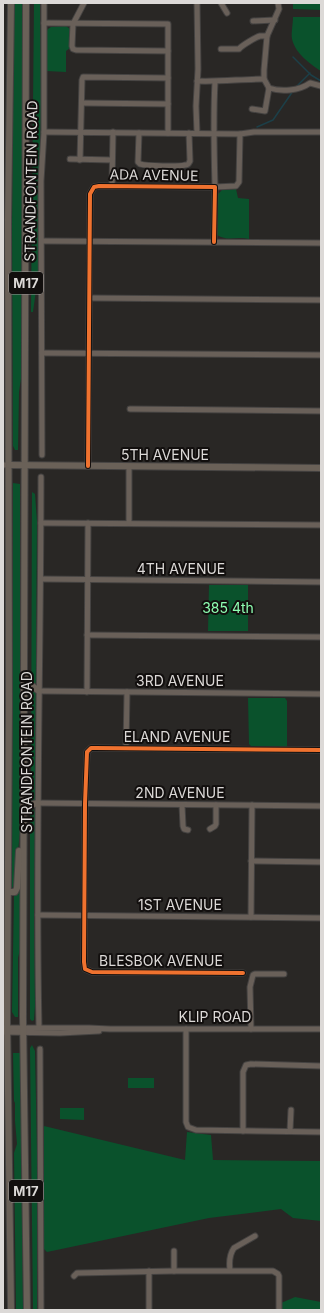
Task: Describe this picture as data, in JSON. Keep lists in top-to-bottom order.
{
  "streets": {
    "main road": ["STRANDFONTEIN ROAD", "M17", "5TH AVENUE"],
    "street": [
      "ADA AVENUE",
      "4TH AVENUE",
      "3RD AVENUE",
      "ELAND AVENUE",
      "2ND AVENUE",
      "1ST AVENUE",
      "BLESBOK AVENUE",
      "KLIP ROAD"
    ]
  },
  "crossings": [
    ["STRANDFONTEIN ROAD", "5TH AVENUE"],
    ["STRANDFONTEIN ROAD", "4TH AVENUE"],
    ["STRANDFONTEIN ROAD", "3RD AVENUE"],
    ["STRANDFONTEIN ROAD", "2ND AVENUE"],
    ["STRANDFONTEIN ROAD", "1ST AVENUE"],
    ["STRANDFONTEIN ROAD", "KLIP ROAD"],
    ["ELAND AVENUE", "2ND AVENUE"],
    ["ELAND AVENUE", "1ST AVENUE"],
    ["ELAND AVENUE", "BLESBOK AVENUE"],
    ["1ST AVENUE", "BLESBOK AVENUE"]
  ],
  "parks": ["385 4th"]
}
